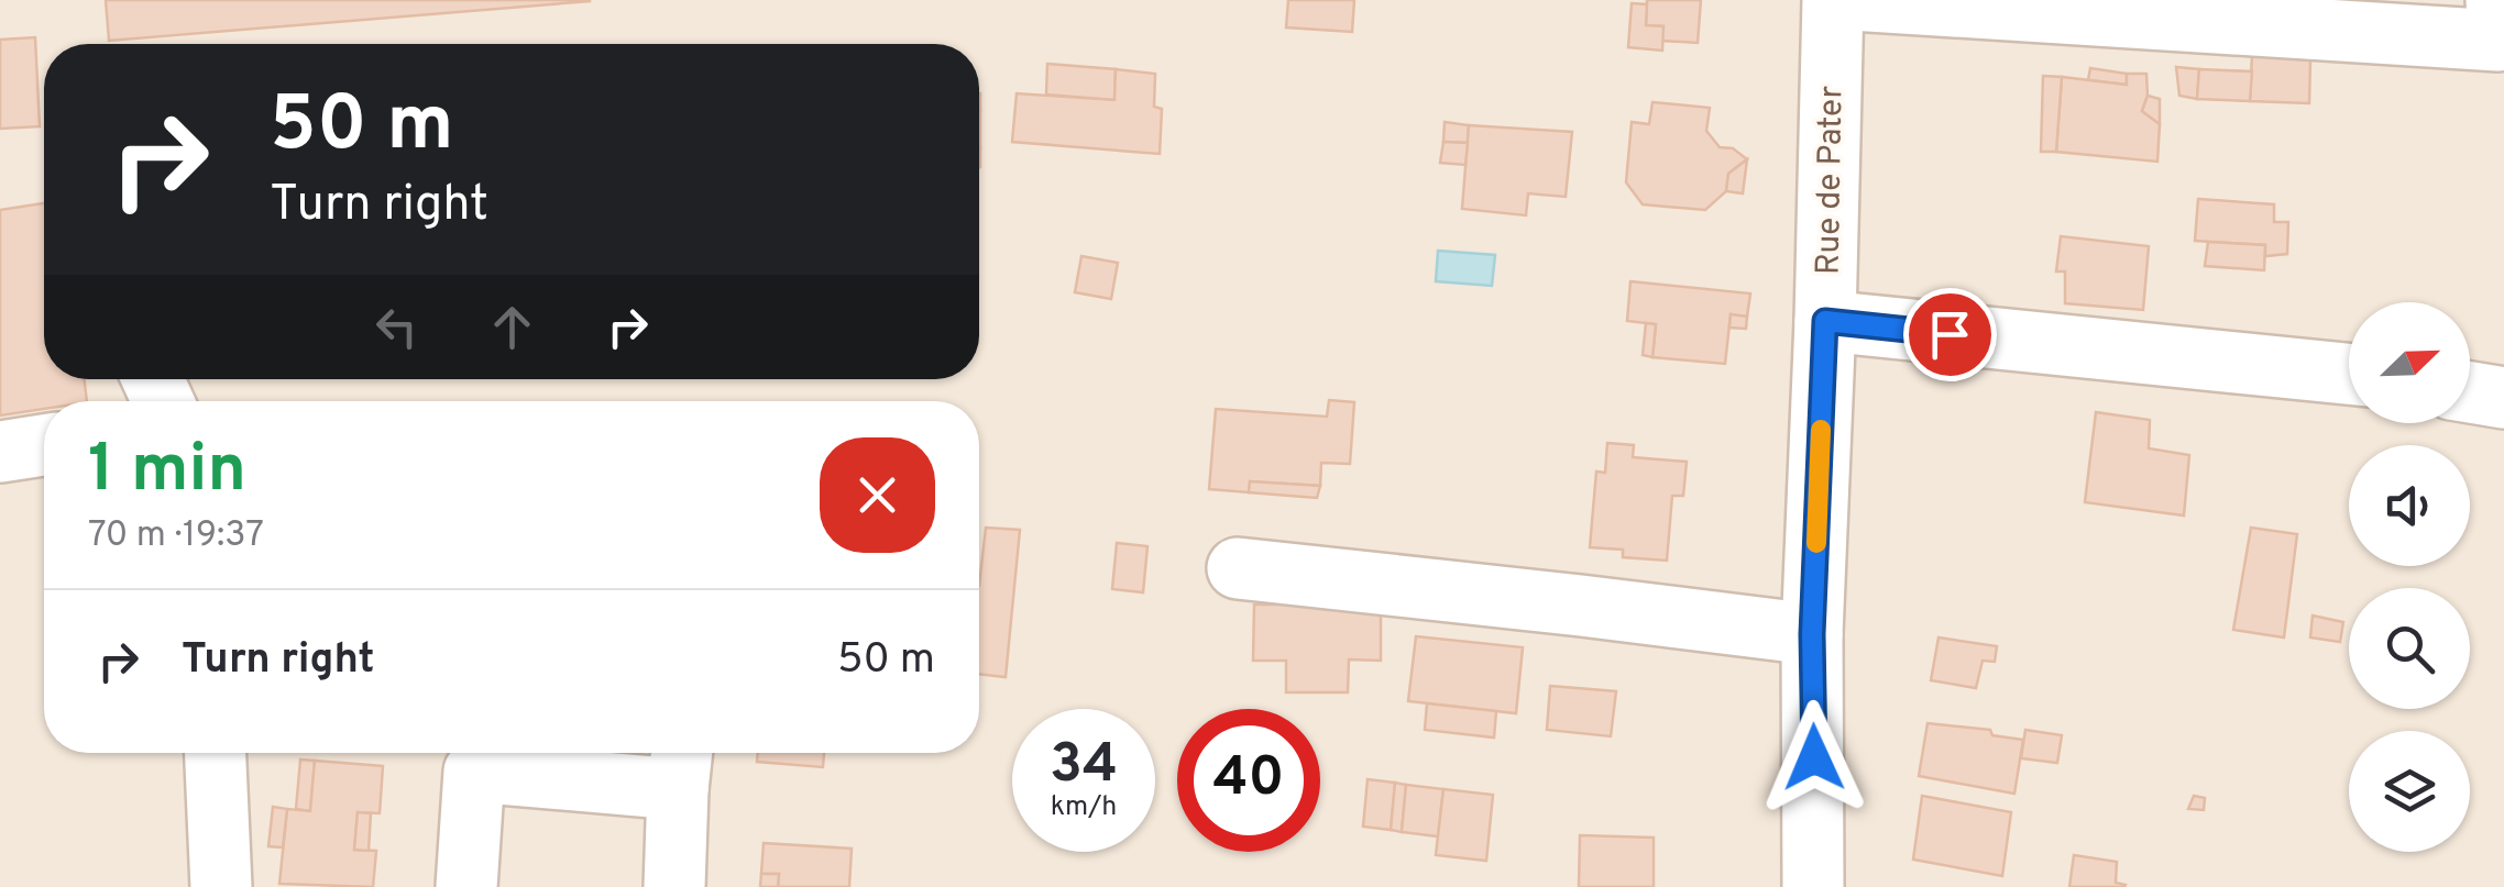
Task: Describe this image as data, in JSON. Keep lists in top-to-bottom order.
{
  "streets": {
    "street": ["Rue de Pater"]
  },
  "north": "top right",
  "page": {
    "turn": ["50 m", "Turn right"],
    "heading": ["1 min", "70 m · 19:37"],
    "list": [
      {
        "name": "Turn right",
        "value": "50 m"
      }
    ],
    "speed": "34 km/h",
    "limit": "40"
  }
}
